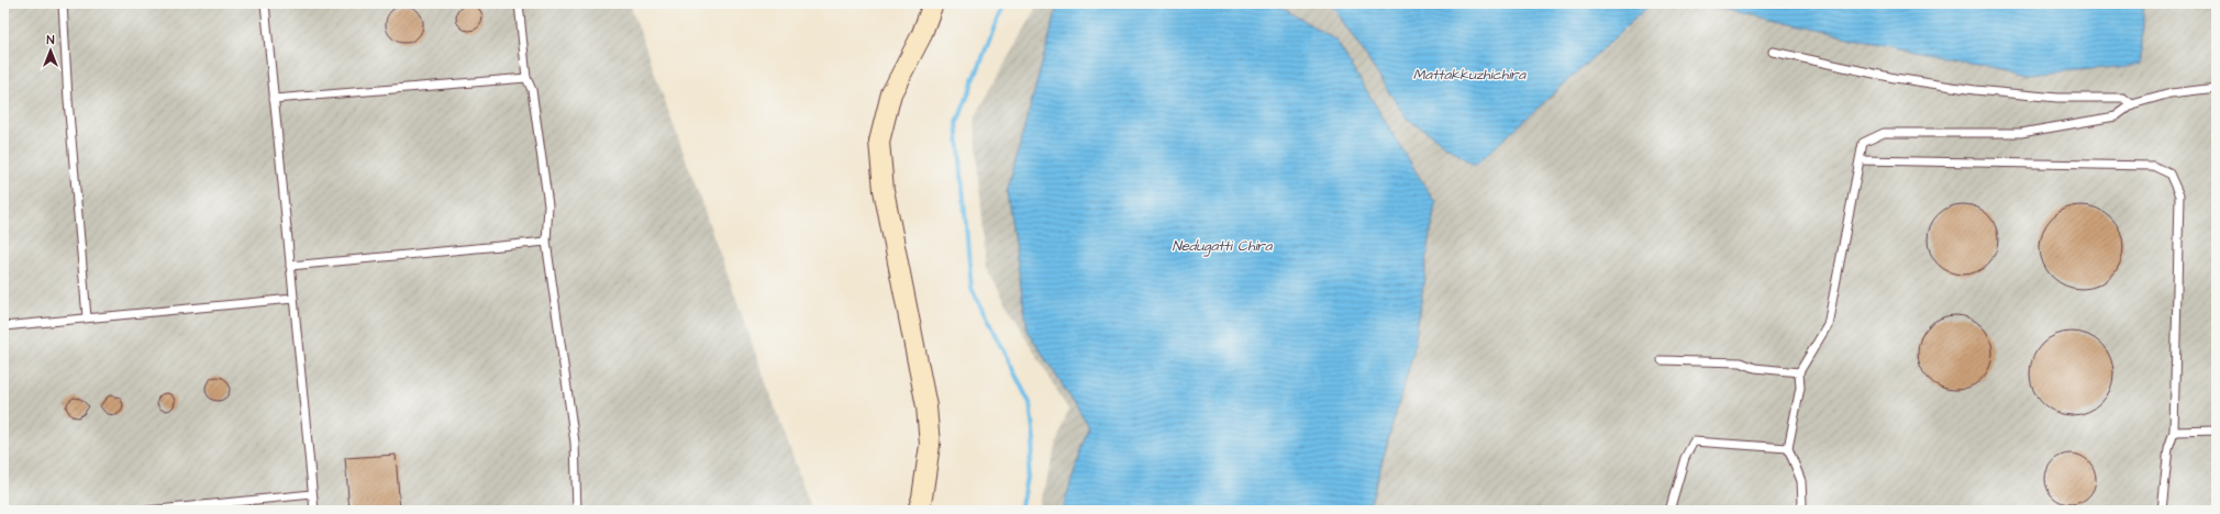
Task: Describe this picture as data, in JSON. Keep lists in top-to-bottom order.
{
  "water": ["Mattakkuzhichira", "Nedugatti Chira"],
  "north": "top"
}
